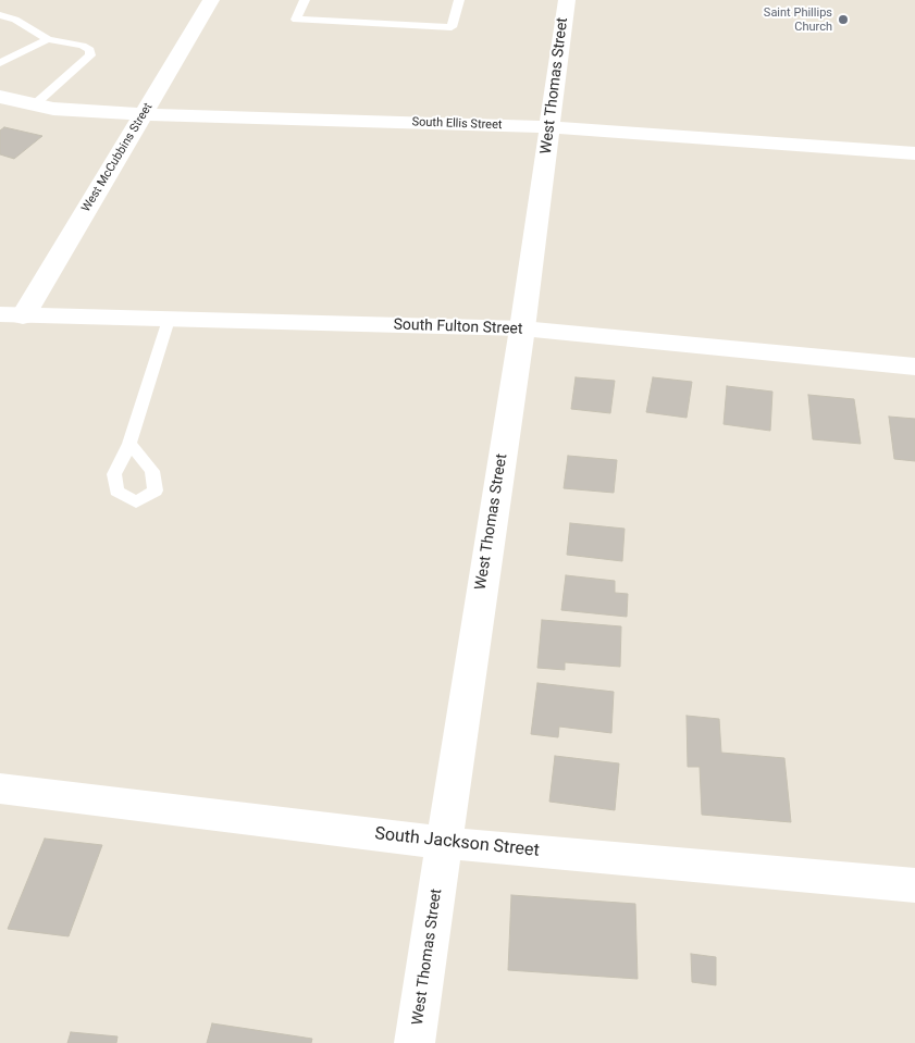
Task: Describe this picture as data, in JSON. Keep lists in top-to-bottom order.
{
  "streets": {
    "street": [
      "West Thomas Street",
      "South Ellis Street",
      "West McCubbins Street",
      "South Fulton Street",
      "South Jackson Street"
    ]
  },
  "crossings": [
    ["West Thomas Street", "South Ellis Street"],
    ["West Thomas Street", "South Fulton Street"],
    ["West Thomas Street", "South Jackson Street"],
    ["South Ellis Street", "West McCubbins Street"],
    ["West McCubbins Street", "South Fulton Street"]
  ],
  "places": ["Saint Phillips Church"]
}
